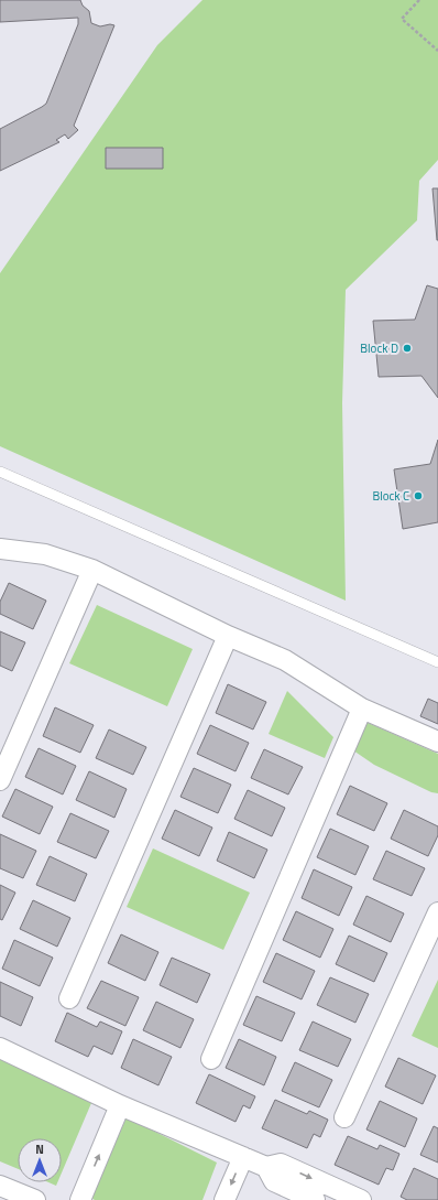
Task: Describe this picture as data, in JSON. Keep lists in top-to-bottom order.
{
  "places": ["Block D", "Block C"],
  "north": "top"
}
